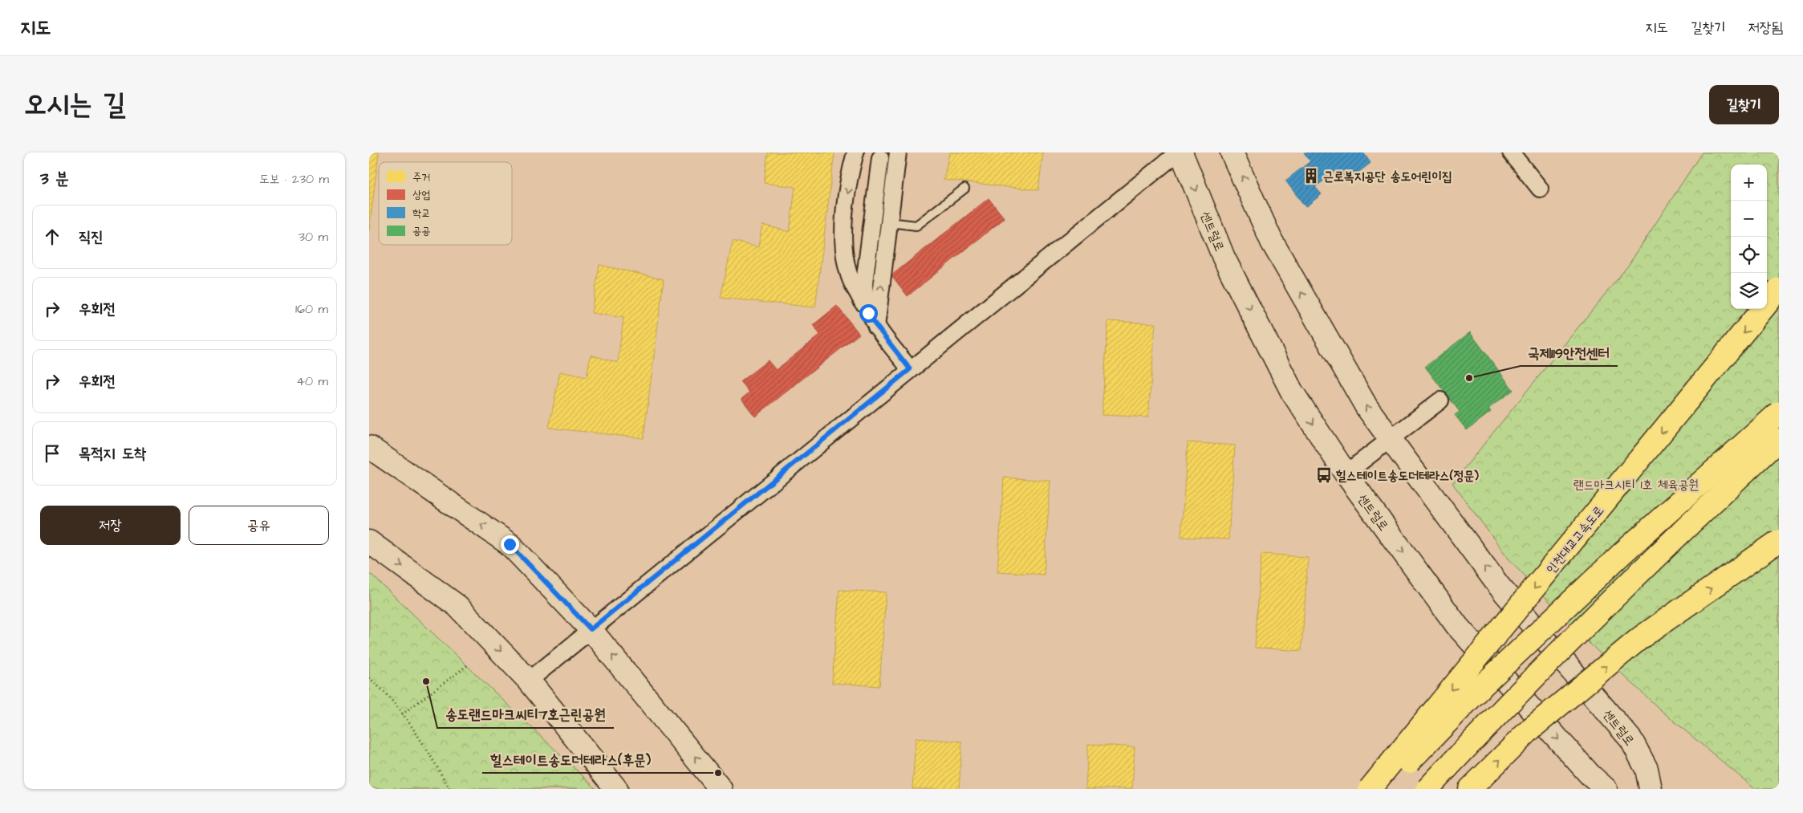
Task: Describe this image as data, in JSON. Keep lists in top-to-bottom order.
{
  "streets": {
    "highway": ["인천대교고속도로"],
    "main road": ["센트럴로"]
  },
  "parks": ["랜드마크시티 1호 체육공원"],
  "places": {
    "building": ["근로복지공단 송도어린이집"],
    "other": ["국제119안전센터", "송도랜드마크씨티7호근린공원", "힐스테이트송도더테라스(후문)"],
    "bus stop": ["힐스테이트송도더테라스(정문)"]
  },
  "legend": [
    "주거",
    "상업",
    "학교",
    "공공"
  ],
  "page": {
    "header": "지도",
    "nav": ["지도", "길찾기", "저장됨"],
    "title": "오시는 길",
    "buttons": [
      "길찾기",
      ["저장", "공유"]
    ],
    "heading": ["3 분", "도보 · 230 m"],
    "map_buttons": ["+", "−"],
    "list": [
      ["직진", "30 m"],
      ["우회전", "160 m"],
      ["우회전", "40 m"],
      "목적지 도착"
    ]
  }
}
